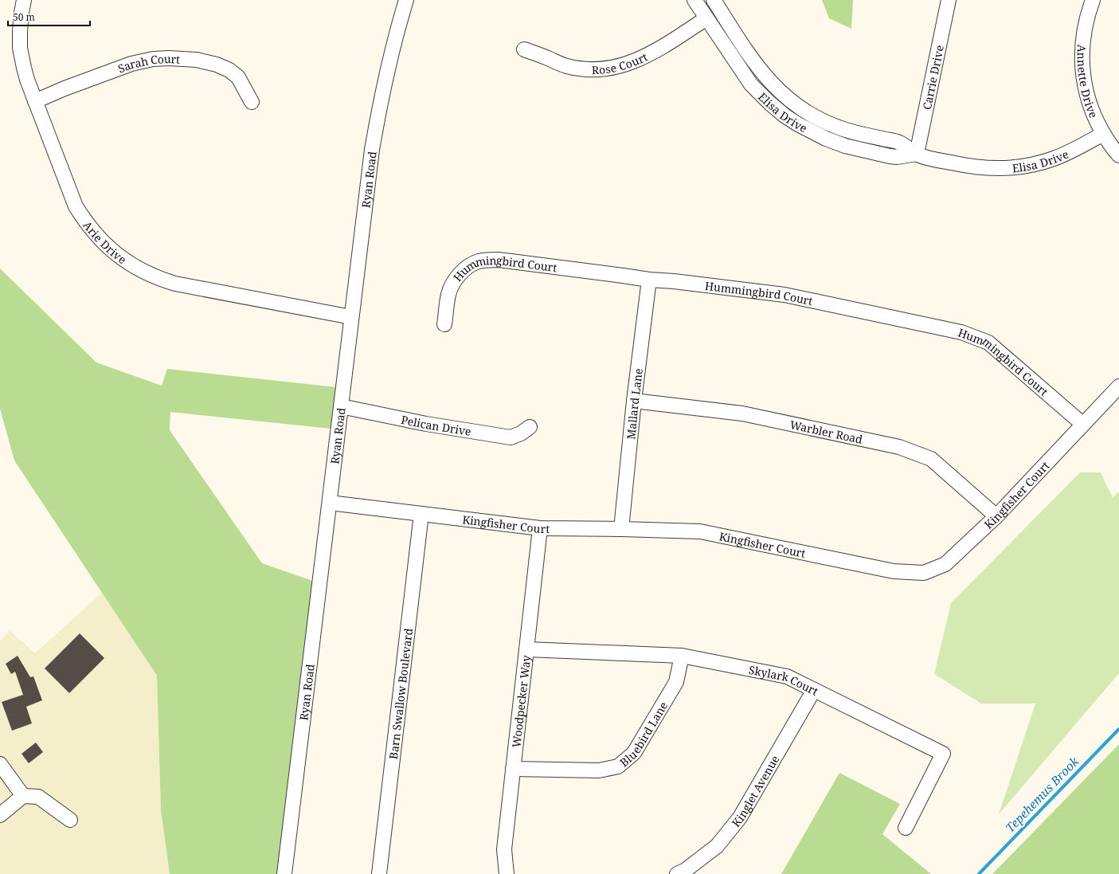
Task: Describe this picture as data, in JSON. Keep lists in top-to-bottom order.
{
  "streets": {
    "street": [
      "Rose Court",
      "Sarah Court",
      "Carrie Drive",
      "Annette Drive",
      "Elisa Drive",
      "Ryan Road",
      "Arie Drive",
      "Hummingbird Court",
      "Mallard Lane",
      "Pelican Drive",
      "Warbler Road",
      "Kingfisher Court",
      "Skylark Court",
      "Barn Swallow Boulevard",
      "Woodpecker Way",
      "Bluebird Lane",
      "Kinglet Avenue"
    ]
  },
  "crossings": [
    ["Rose Court", "Elisa Drive"],
    ["Sarah Court", "Arie Drive"],
    ["Carrie Drive", "Elisa Drive"],
    ["Annette Drive", "Elisa Drive"],
    ["Ryan Road", "Arie Drive"],
    ["Ryan Road", "Pelican Drive"],
    ["Ryan Road", "Kingfisher Court"],
    ["Hummingbird Court", "Mallard Lane"],
    ["Hummingbird Court", "Kingfisher Court"],
    ["Mallard Lane", "Warbler Road"],
    ["Mallard Lane", "Kingfisher Court"],
    ["Warbler Road", "Kingfisher Court"],
    ["Kingfisher Court", "Barn Swallow Boulevard"],
    ["Kingfisher Court", "Woodpecker Way"],
    ["Skylark Court", "Woodpecker Way"],
    ["Skylark Court", "Bluebird Lane"],
    ["Skylark Court", "Kinglet Avenue"],
    ["Woodpecker Way", "Bluebird Lane"]
  ],
  "water": ["Tepehemus Brook"],
  "scale_bar": "50 m"
}
